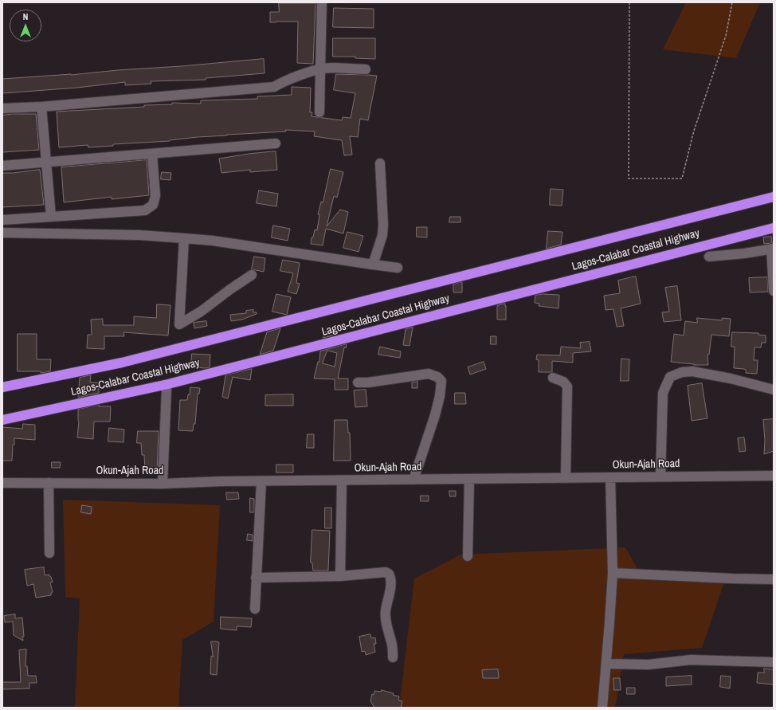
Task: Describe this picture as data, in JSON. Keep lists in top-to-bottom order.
{
  "streets": {
    "highway": ["Lagos-Calabar Coastal Highway"],
    "street": ["Okun-Ajah Road"]
  },
  "north": "top"
}
